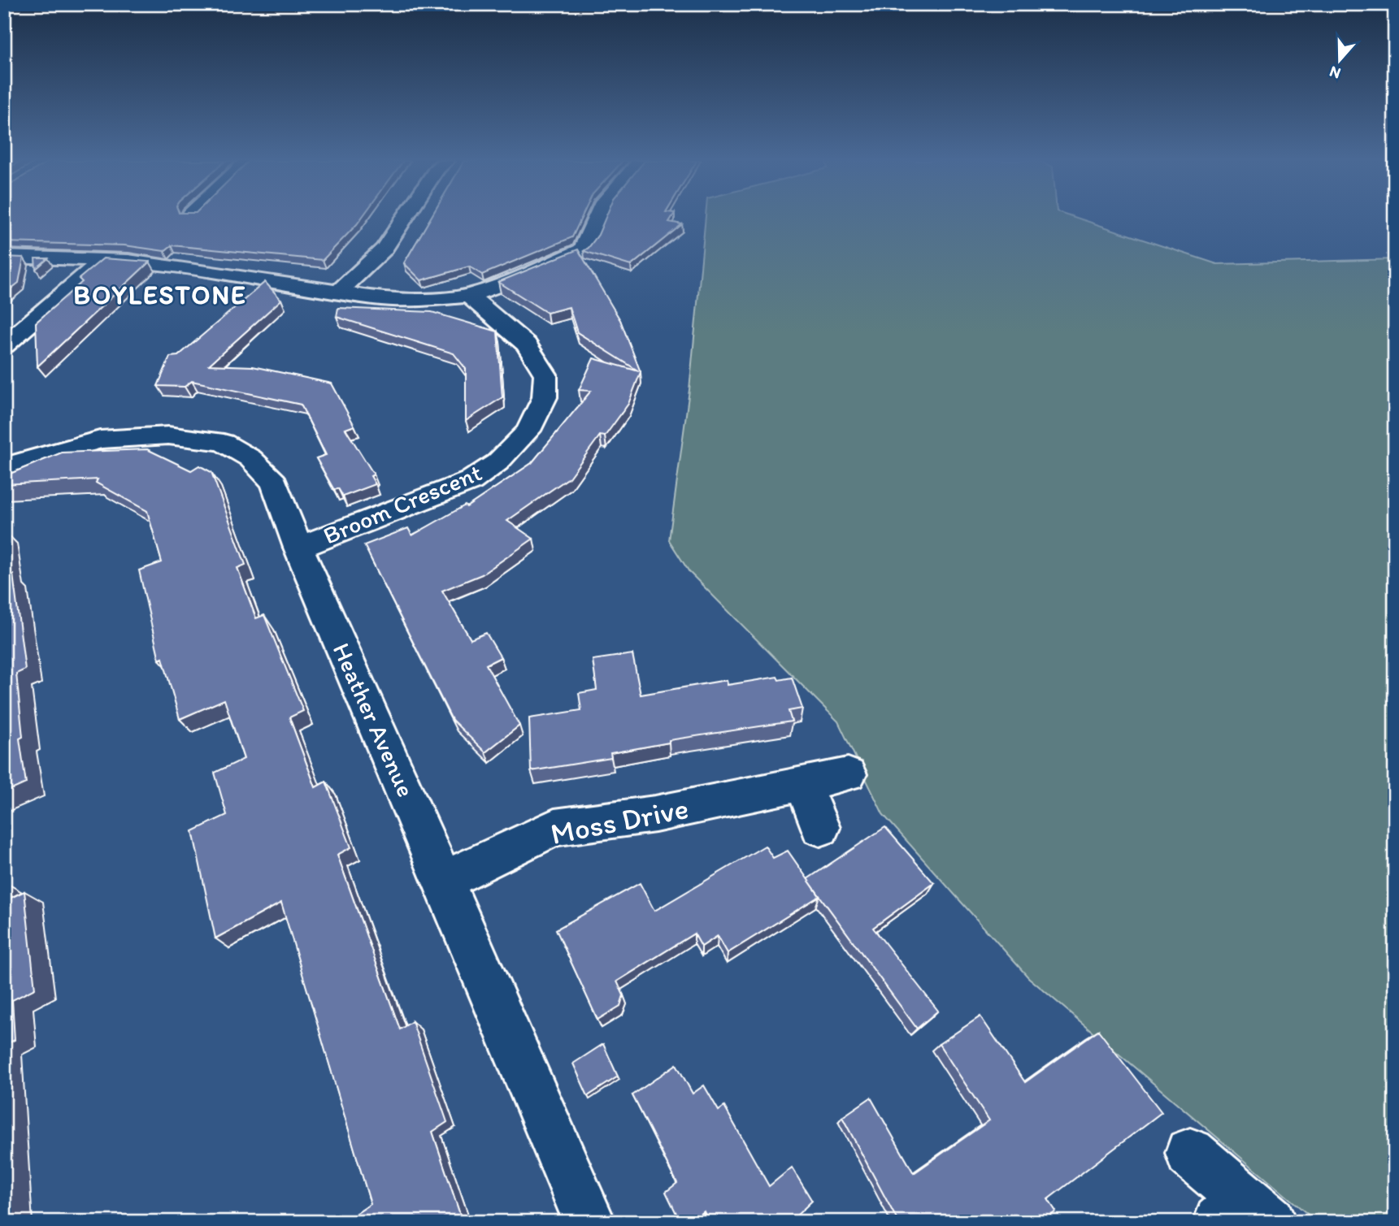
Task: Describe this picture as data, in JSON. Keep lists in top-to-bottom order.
{
  "streets": {
    "street": ["Broom Crescent", "Heather Avenue", "Moss Drive"]
  },
  "crossings": [
    ["Broom Crescent", "Heather Avenue"],
    ["Heather Avenue", "Moss Drive"]
  ],
  "districts": ["BOYLESTONE"],
  "north": "bottom"
}
